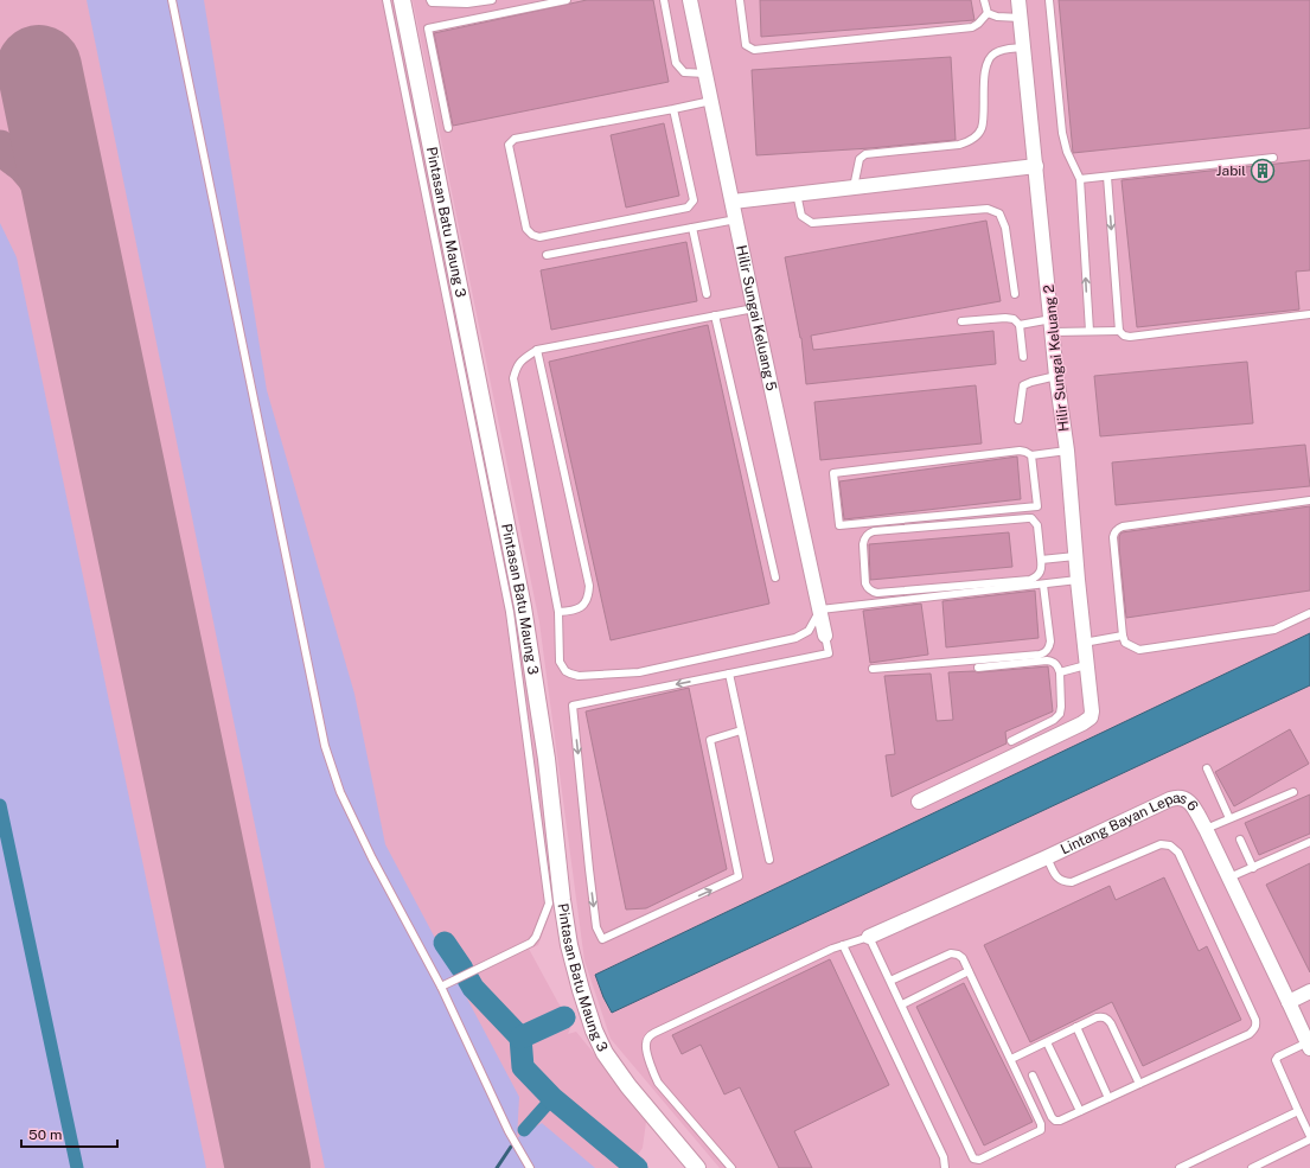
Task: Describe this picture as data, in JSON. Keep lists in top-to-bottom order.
{
  "streets": {
    "street": [
      "Pintasan Batu Maung 3",
      "Hilir Sungai Keluang 5",
      "Hilir Sungai Keluang 2",
      "Lintang Bayan Lepas 6"
    ]
  },
  "places": {
    "building": ["Jabil"]
  },
  "scale_bar": "50 m"
}
